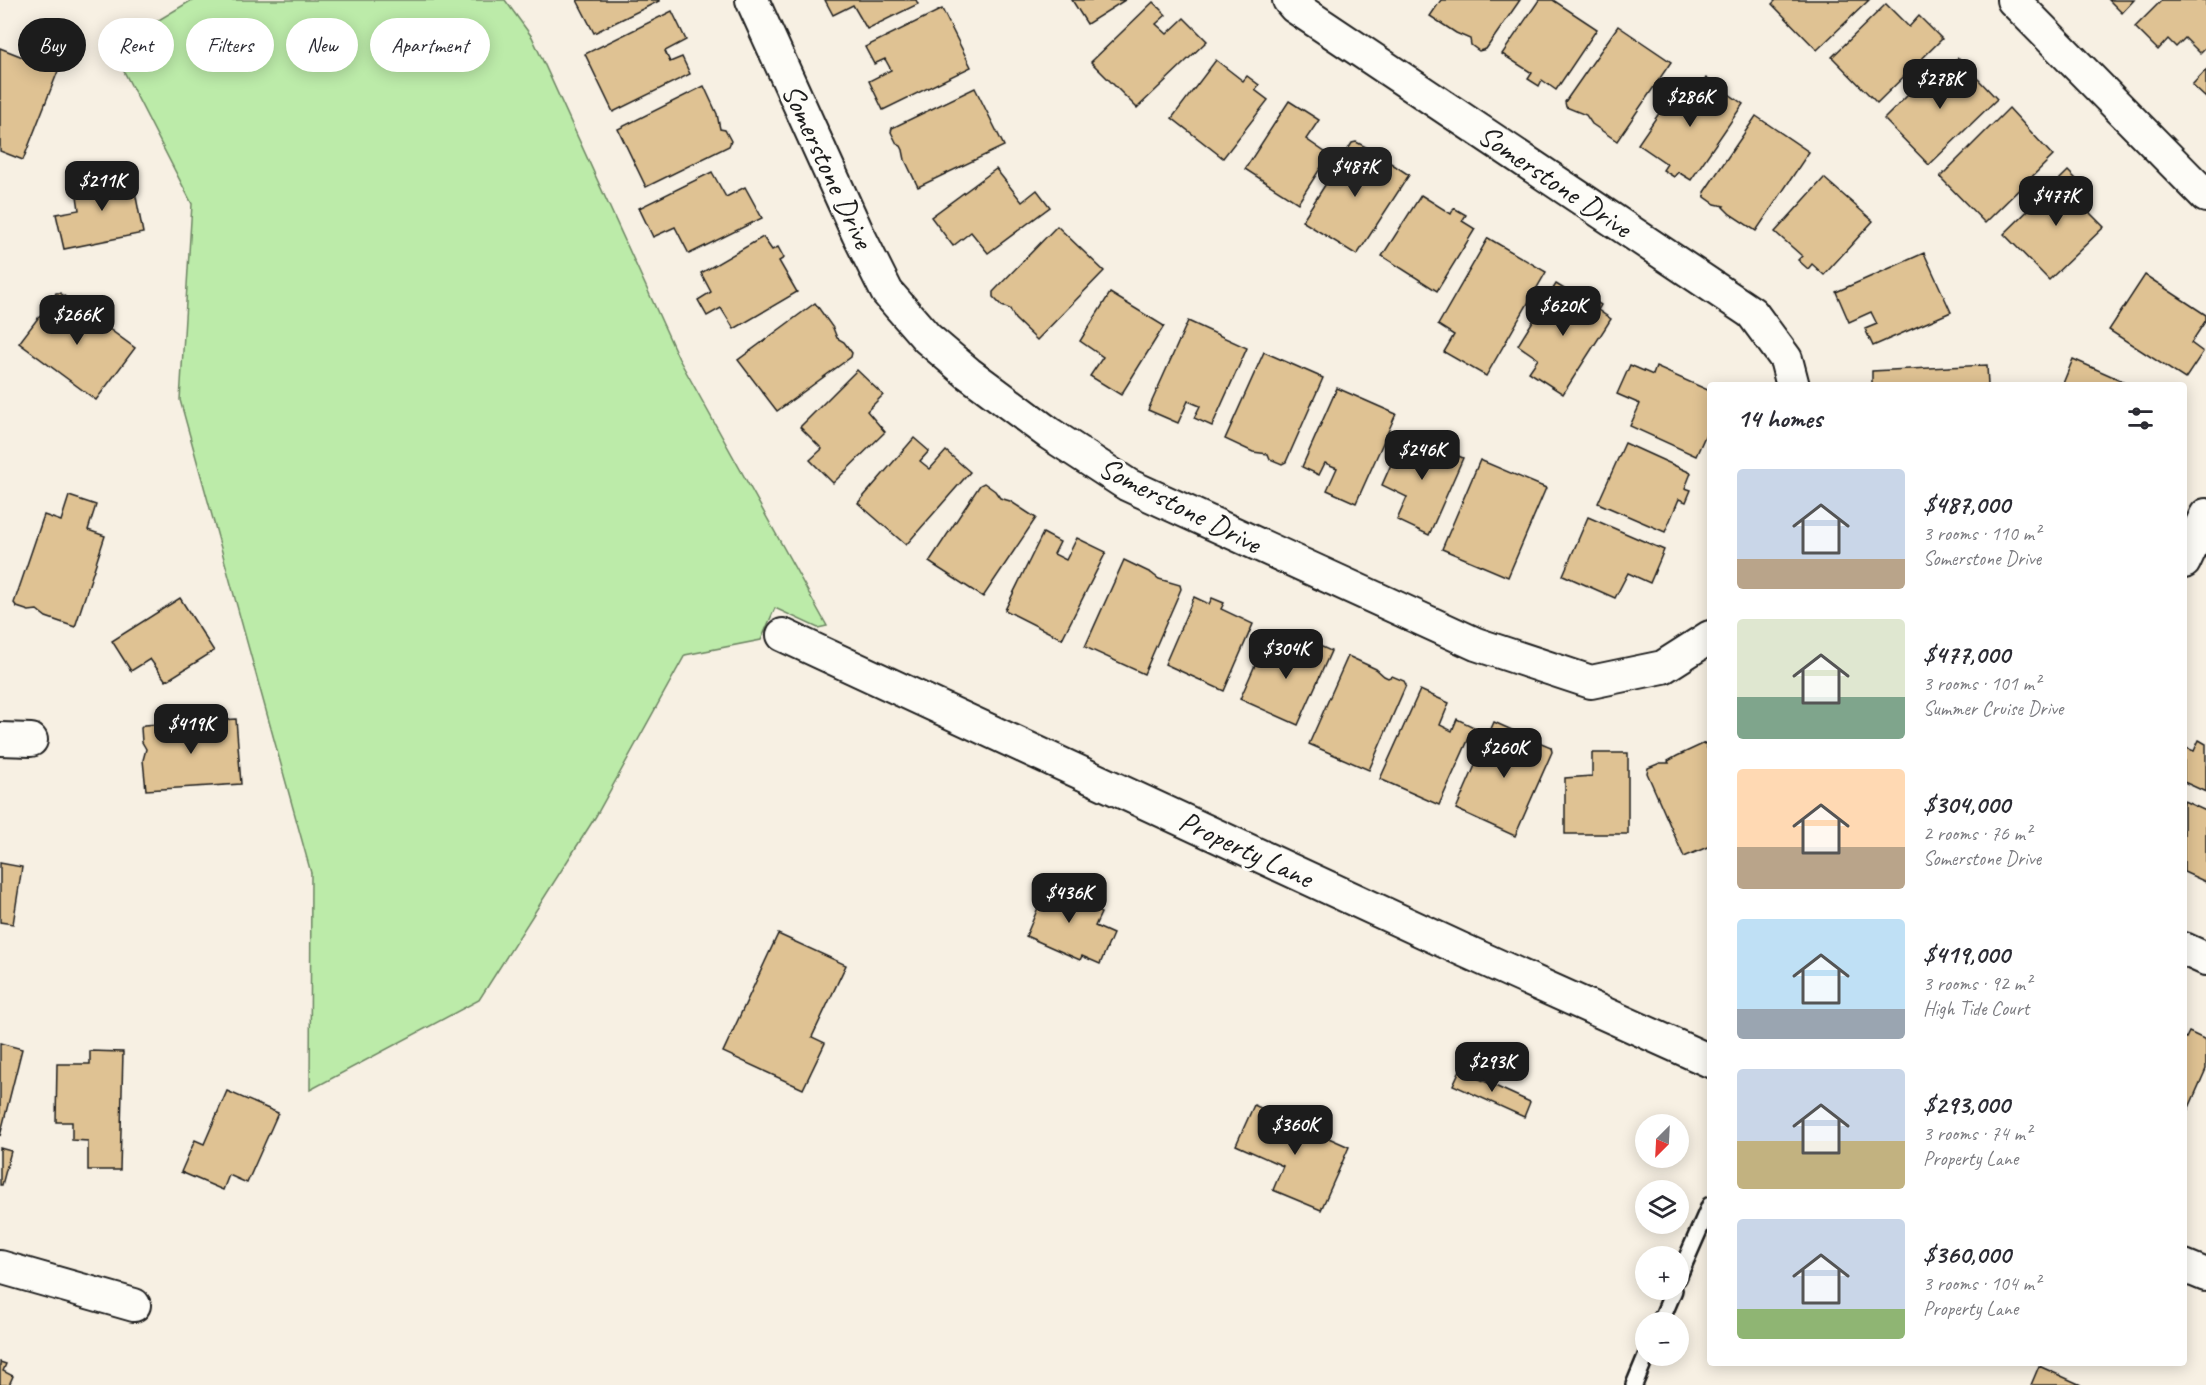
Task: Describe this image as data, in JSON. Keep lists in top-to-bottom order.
{
  "streets": {
    "street": ["Somerstone Drive", "Property Lane"]
  },
  "north": "bottom left",
  "page": {
    "chip": [
      "Buy",
      "Rent",
      "Filters",
      "New",
      "Apartment"
    ],
    "price": [
      "$278K",
      "$286K",
      "$487K",
      "$211K",
      "$477K",
      "$620K",
      "$266K",
      "$246K",
      "$304K",
      "$419K",
      "$260K",
      "$436K",
      "$293K",
      "$360K"
    ],
    "heading": "14 homes",
    "list": [
      {
        "name": "$487,000",
        "note": "3 rooms · 110 m² · Somerstone Drive"
      },
      {
        "name": "$477,000",
        "note": "3 rooms · 101 m² · Summer Cruise Drive"
      },
      {
        "name": "$304,000",
        "note": "2 rooms · 76 m² · Somerstone Drive"
      },
      {
        "name": "$419,000",
        "note": "3 rooms · 92 m² · High Tide Court"
      },
      {
        "name": "$293,000",
        "note": "3 rooms · 74 m² · Property Lane"
      },
      {
        "name": "$360,000",
        "note": "3 rooms · 104 m² · Property Lane"
      }
    ],
    "map_buttons": ["+", "−"]
  }
}
